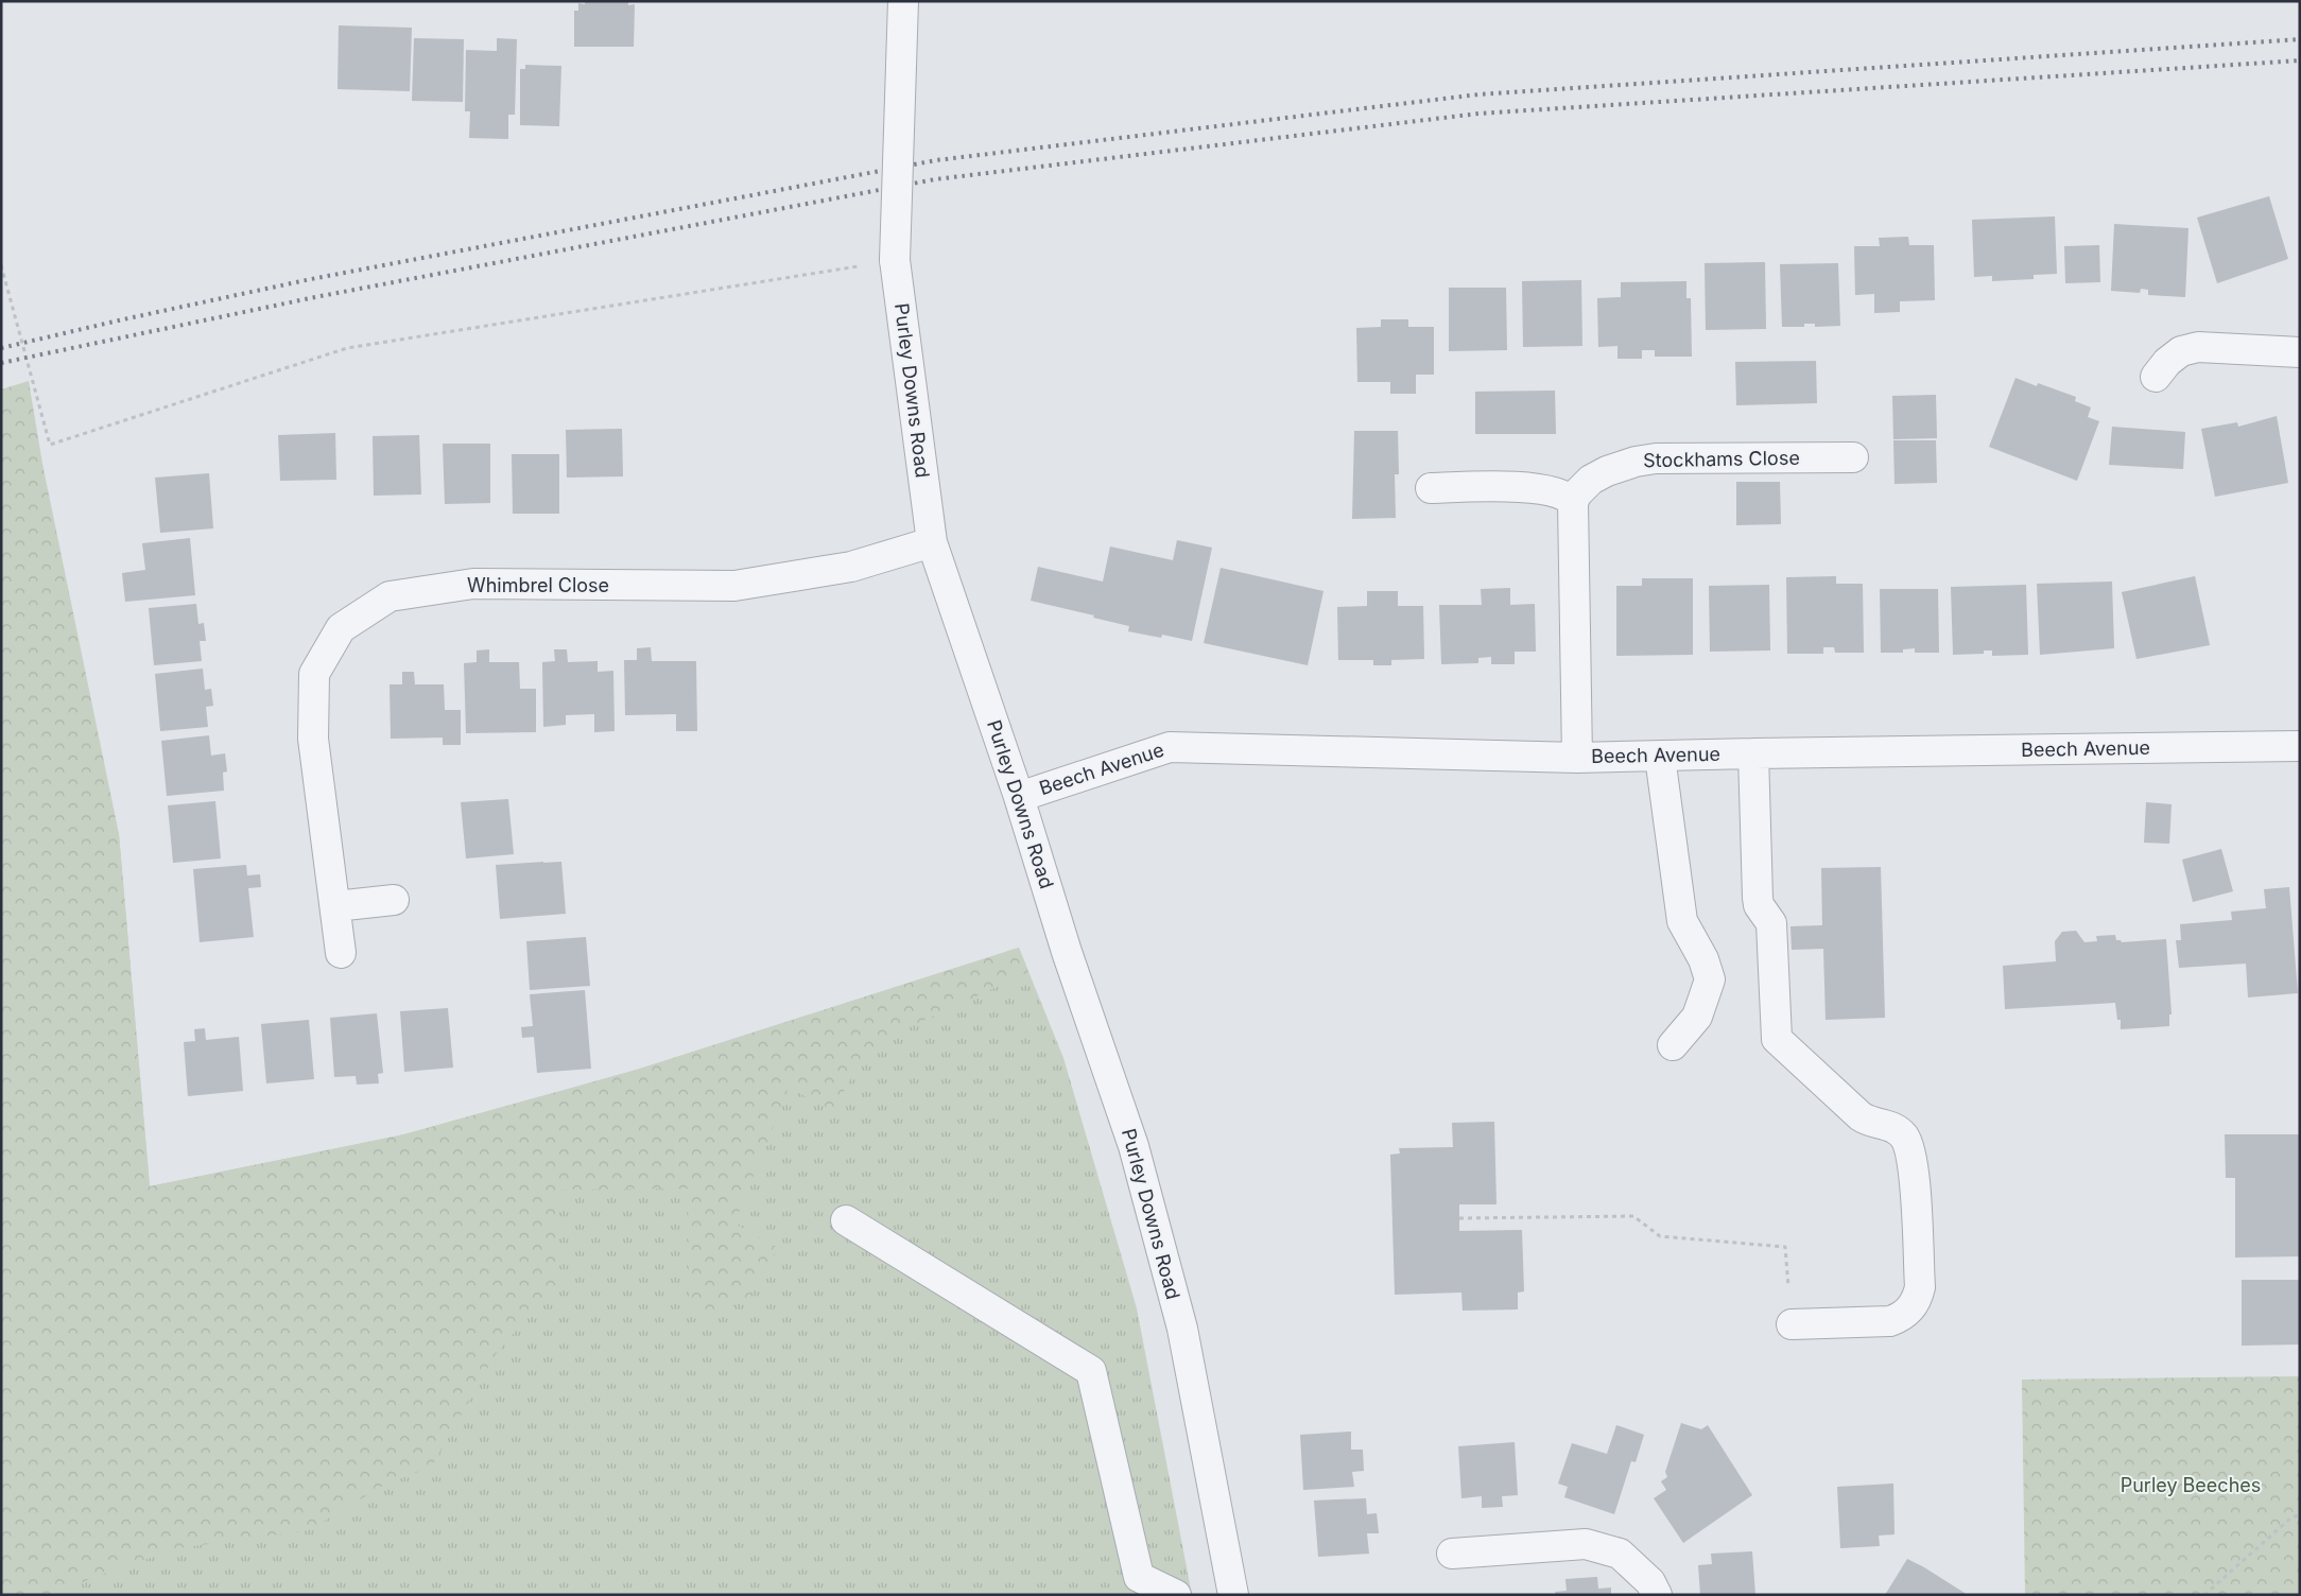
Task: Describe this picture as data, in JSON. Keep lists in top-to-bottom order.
{
  "streets": {
    "street": [
      "Purley Downs Road",
      "Stockhams Close",
      "Whimbrel Close",
      "Beech Avenue"
    ]
  },
  "crossings": [
    ["Purley Downs Road", "Whimbrel Close"],
    ["Purley Downs Road", "Beech Avenue"]
  ],
  "parks": ["Purley Beeches"]
}
